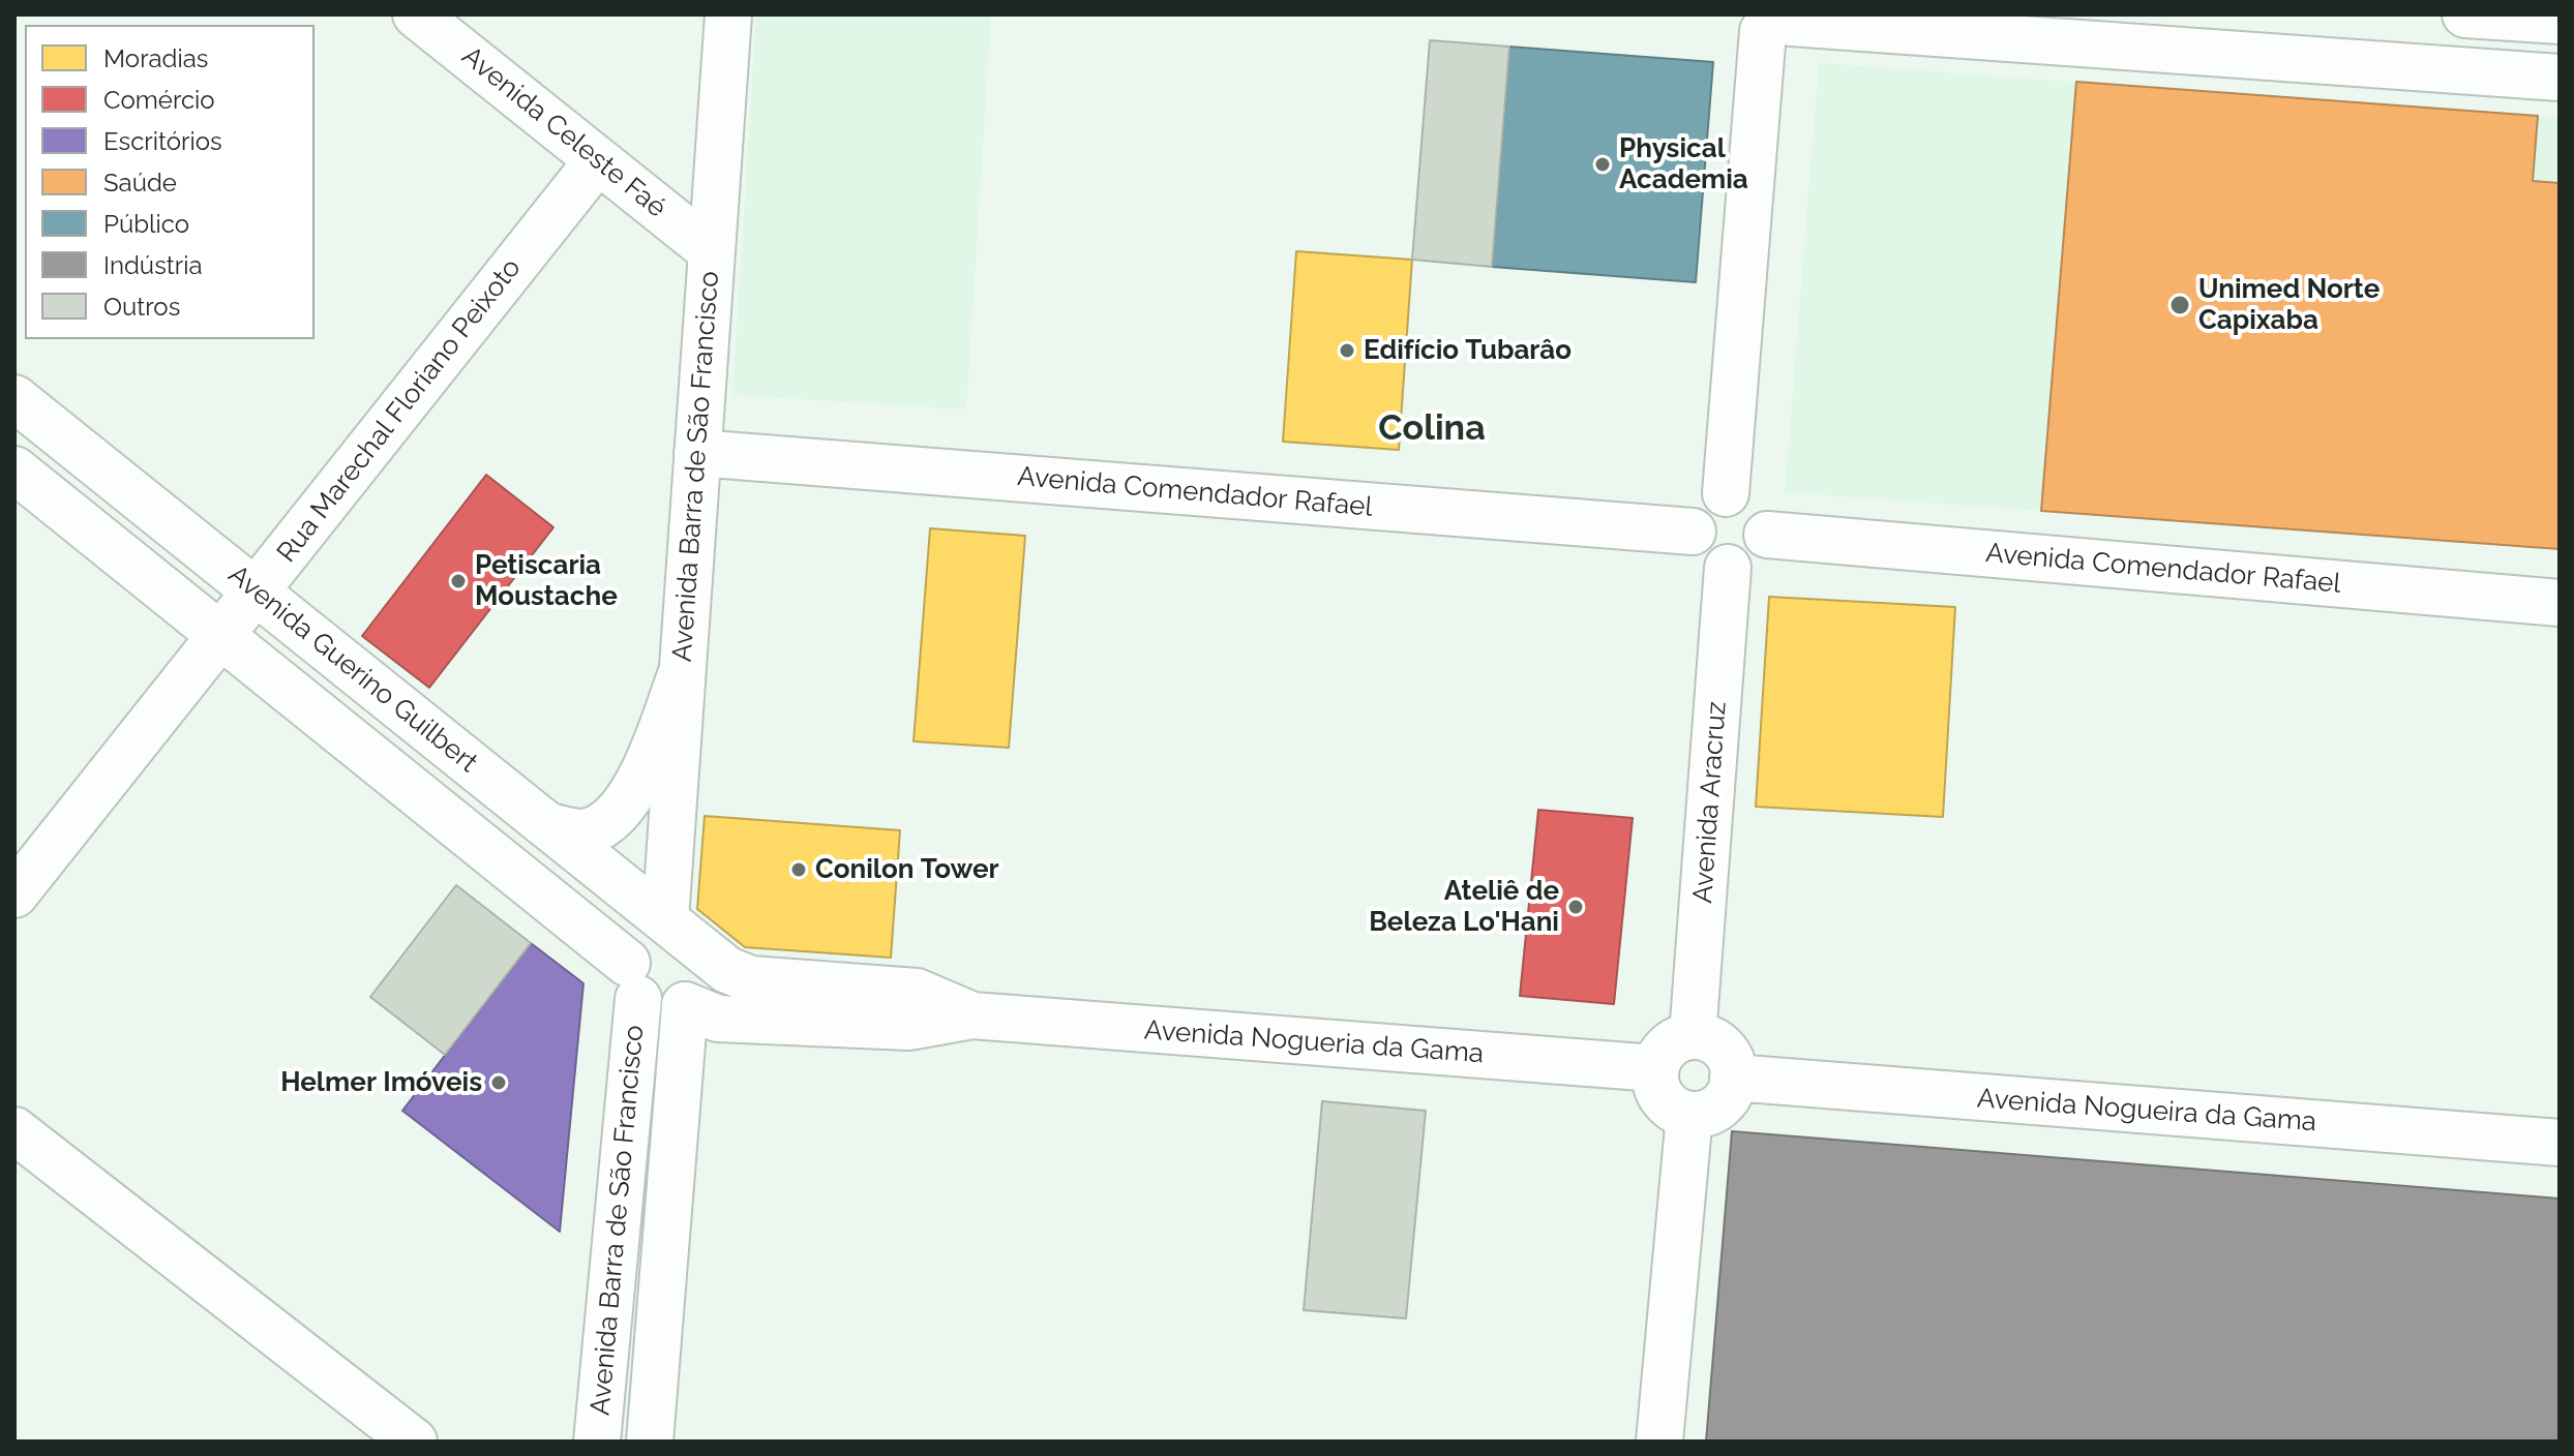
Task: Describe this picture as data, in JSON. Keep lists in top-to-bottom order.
{
  "streets": {
    "street": [
      "Avenida Celeste Faé",
      "Rua Marechal Floriano Peixoto",
      "Avenida Barra de São Francisco",
      "Avenida Comendador Rafael",
      "Avenida Guerino Guilbert",
      "Avenida Aracruz",
      "Avenida Nogueria da Gama",
      "Avenida Nogueira da Gama"
    ]
  },
  "crossings": [
    ["Avenida Celeste Faé", "Rua Marechal Floriano Peixoto"],
    ["Avenida Celeste Faé", "Avenida Barra de São Francisco"],
    ["Rua Marechal Floriano Peixoto", "Avenida Guerino Guilbert"],
    ["Avenida Barra de São Francisco", "Avenida Comendador Rafael"],
    ["Avenida Barra de São Francisco", "Avenida Guerino Guilbert"],
    ["Avenida Barra de São Francisco", "Avenida Nogueria da Gama"],
    ["Avenida Comendador Rafael", "Avenida Aracruz"],
    ["Avenida Guerino Guilbert", "Avenida Nogueria da Gama"],
    ["Avenida Aracruz", "Avenida Nogueria da Gama"],
    ["Avenida Aracruz", "Avenida Nogueira da Gama"],
    ["Avenida Nogueria da Gama", "Avenida Nogueira da Gama"]
  ],
  "districts": ["Colina"],
  "places": [
    "Physical Academia",
    "Unimed Norte Capixaba",
    "Edifício Tubarâo",
    "Petiscaria Moustache",
    "Conilon Tower",
    "Ateliê de Beleza Lo'Hani",
    "Helmer Imóveis"
  ],
  "legend": [
    "Moradias",
    "Comércio",
    "Escritórios",
    "Saúde",
    "Público",
    "Indústria",
    "Outros"
  ]
}
